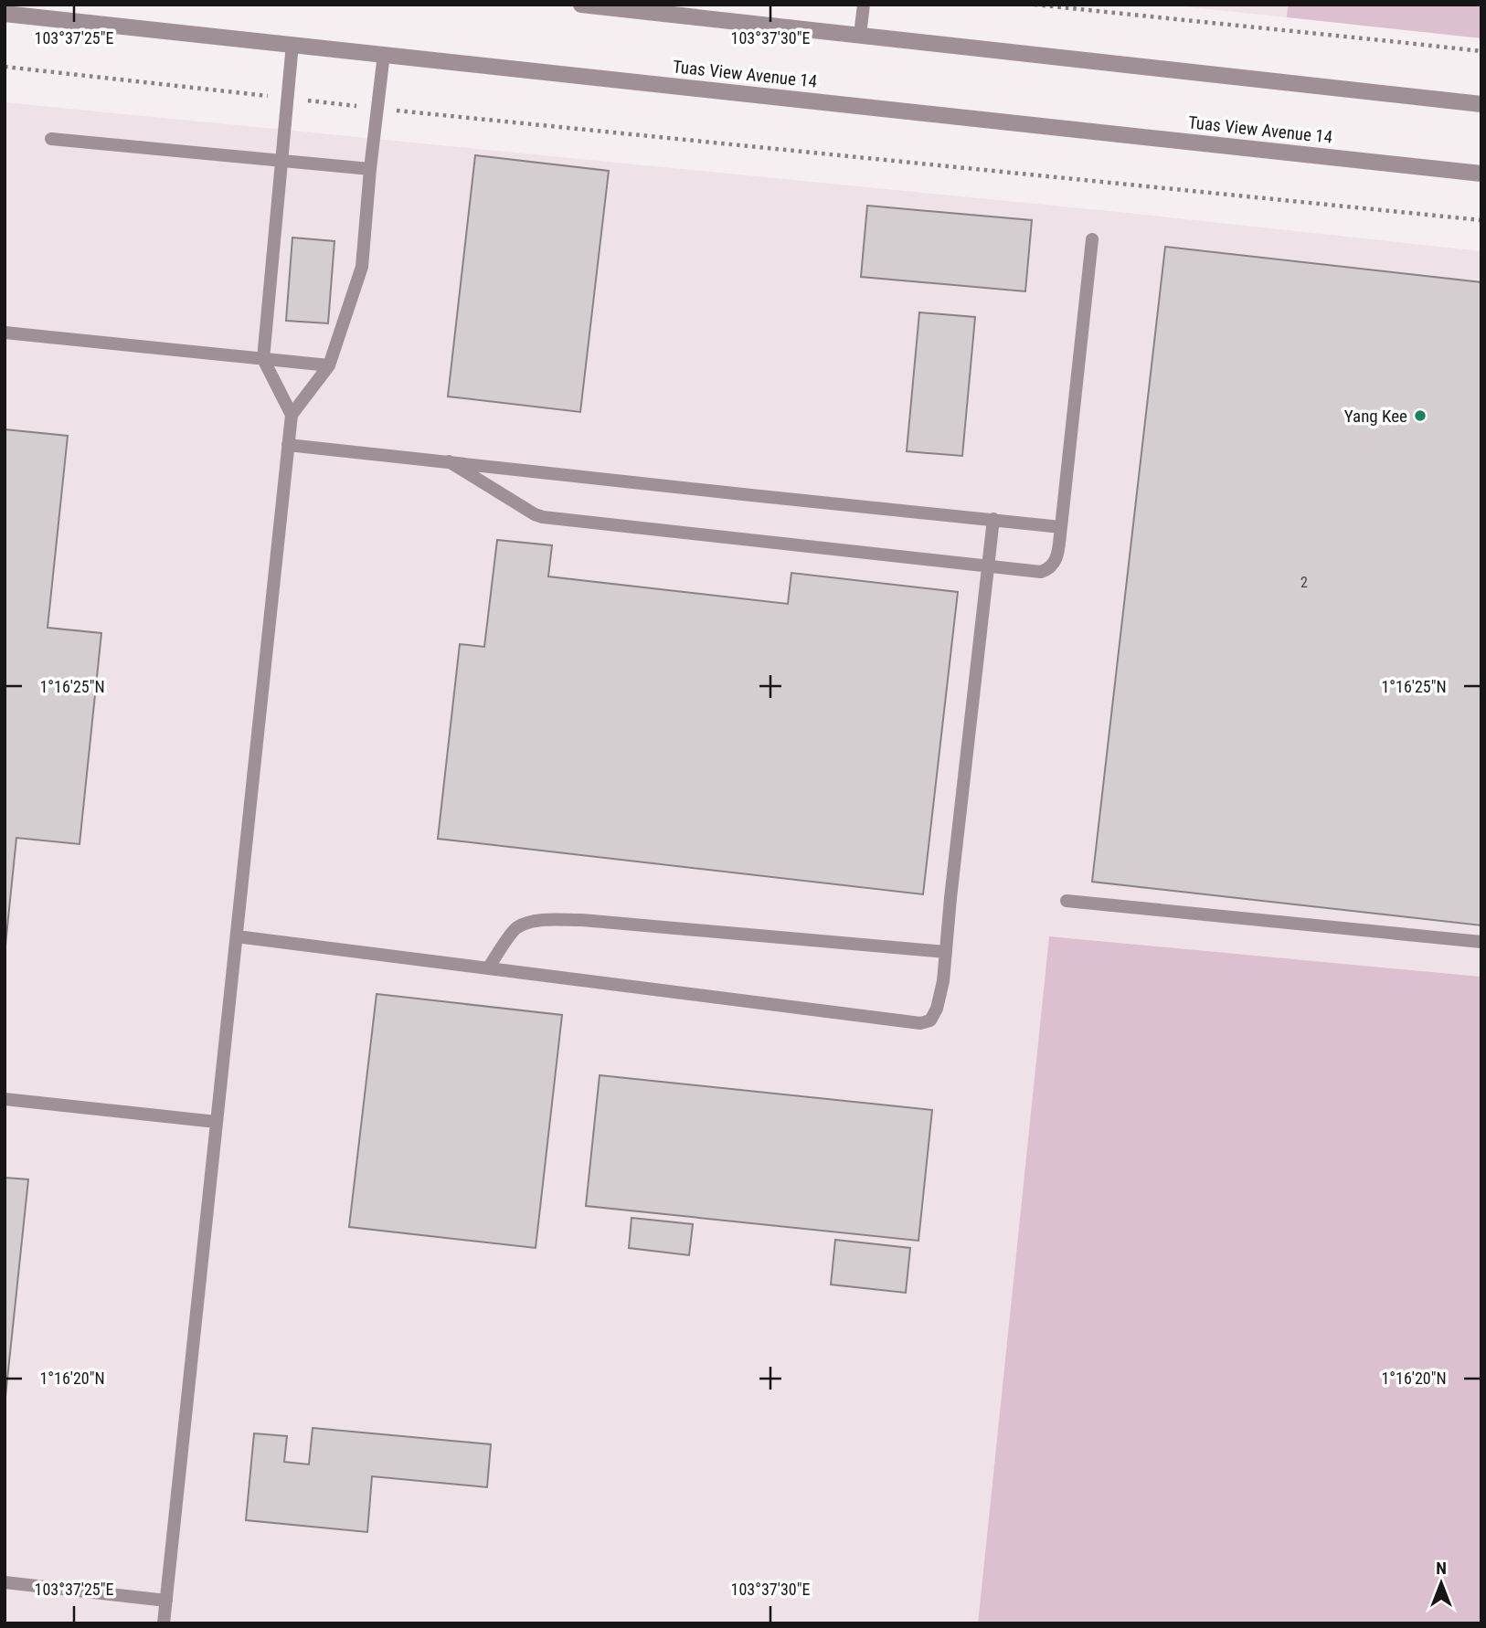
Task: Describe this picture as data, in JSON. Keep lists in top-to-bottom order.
{
  "streets": {
    "street": ["Tuas View Avenue 14"]
  },
  "places": ["Yang Kee"],
  "house_numbers": ["2"],
  "north": "top",
  "coordinates": [
    "103°37'25\"E",
    "103°37'30\"E",
    "1°16'25\"N",
    "1°16'20\"N"
  ]
}
